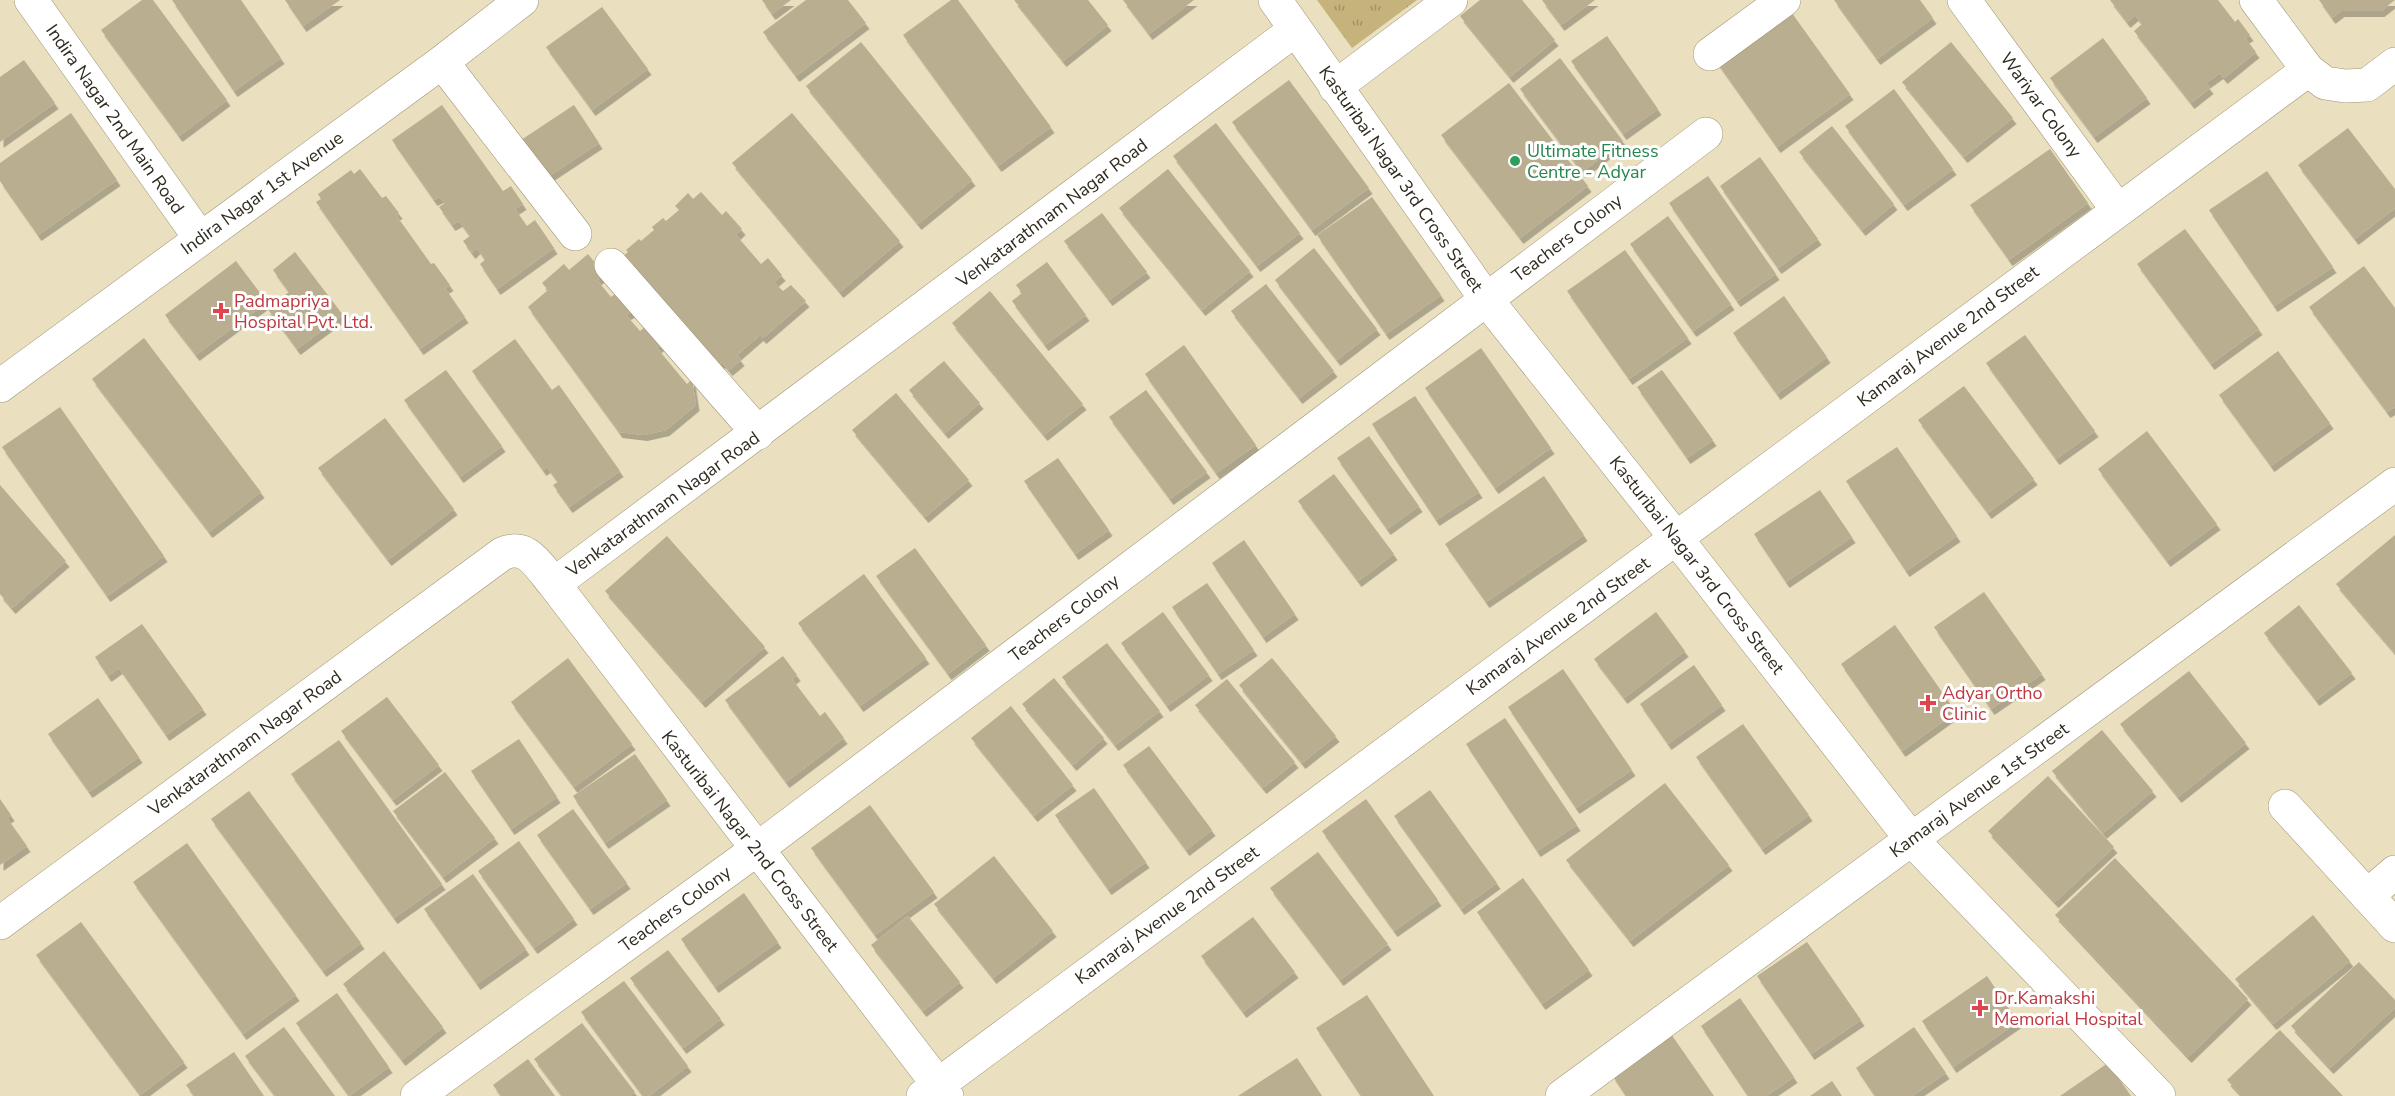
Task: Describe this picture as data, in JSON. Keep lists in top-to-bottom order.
{
  "streets": {
    "street": [
      "Wariyar Colony",
      "Indira Nagar 2nd Main Road",
      "Kasturibai Nagar 3rd Cross Street",
      "Indira Nagar 1st Avenue",
      "Venkatarathnam Nagar Road",
      "Teachers Colony",
      "Kamaraj Avenue 2nd Street",
      "Kamaraj Avenue 1st Street",
      "Kasturibai Nagar 2nd Cross Street"
    ]
  },
  "crossings": [
    ["Wariyar Colony", "Kamaraj Avenue 2nd Street"],
    ["Indira Nagar 2nd Main Road", "Indira Nagar 1st Avenue"],
    ["Kasturibai Nagar 3rd Cross Street", "Venkatarathnam Nagar Road"],
    ["Kasturibai Nagar 3rd Cross Street", "Teachers Colony"],
    ["Kasturibai Nagar 3rd Cross Street", "Kamaraj Avenue 2nd Street"],
    ["Kasturibai Nagar 3rd Cross Street", "Kamaraj Avenue 1st Street"],
    ["Venkatarathnam Nagar Road", "Kasturibai Nagar 2nd Cross Street"],
    ["Teachers Colony", "Kasturibai Nagar 2nd Cross Street"],
    ["Kamaraj Avenue 2nd Street", "Kasturibai Nagar 2nd Cross Street"]
  ],
  "places": {
    "other": ["Ultimate Fitness Centre - Adyar"],
    "health": ["Padmapriya Hospital Pvt. Ltd.", "Adyar Ortho Clinic", "Dr.Kamakshi Memorial Hospital"]
  }
}
